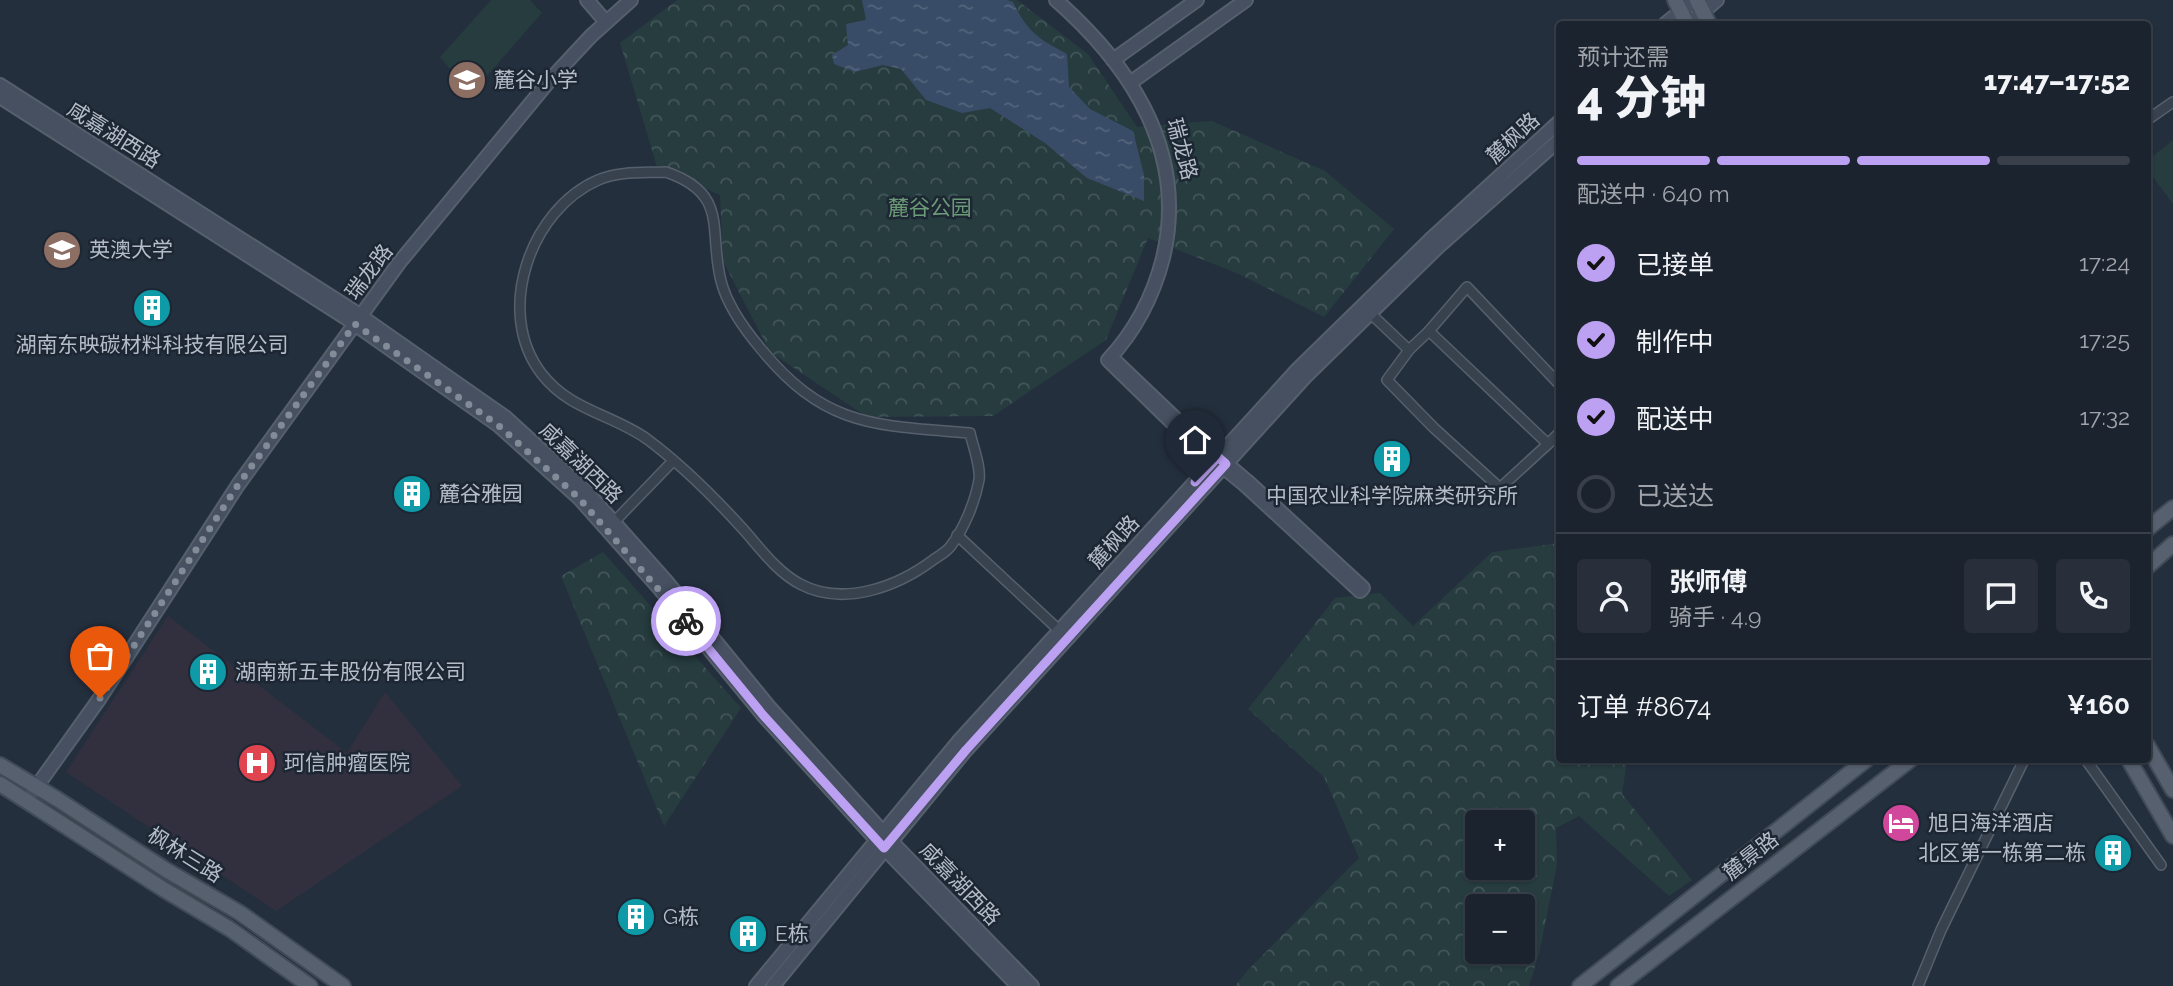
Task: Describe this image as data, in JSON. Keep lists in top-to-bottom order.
{
  "streets": {
    "main road": [
      "咸嘉湖西路",
      "麓枫路",
      "瑞龙路",
      "枫林三路",
      "麓景路"
    ]
  },
  "crossings": [
    ["咸嘉湖西路", "麓枫路"],
    ["咸嘉湖西路", "瑞龙路"],
    ["麓枫路", "瑞龙路"],
    ["瑞龙路", "枫林三路"]
  ],
  "parks": ["麓谷公园"],
  "places": {
    "school or university": ["麓谷小学", "英澳大学"],
    "building": [
      "湖南东映碳材料科技有限公司",
      "中国农业科学院麻类研究所",
      "麓谷雅园",
      "湖南新五丰股份有限公司",
      "北区第一栋第二栋",
      "G栋",
      "E栋"
    ],
    "hospital": ["珂信肿瘤医院"],
    "hotel": ["旭日海洋酒店"]
  },
  "page": {
    "heading": ["4 分钟", "预计还需", "17:47–17:52"],
    "panel": [
      "张师傅",
      "骑手 · 4.9",
      "订单 #8674",
      "¥160"
    ],
    "bar": "配送中 · 640 m",
    "list": [
      ["已接单", "17:24"],
      ["制作中", "17:25"],
      ["配送中", "17:32"],
      "已送达"
    ],
    "map_buttons": ["+", "−"]
  }
}
